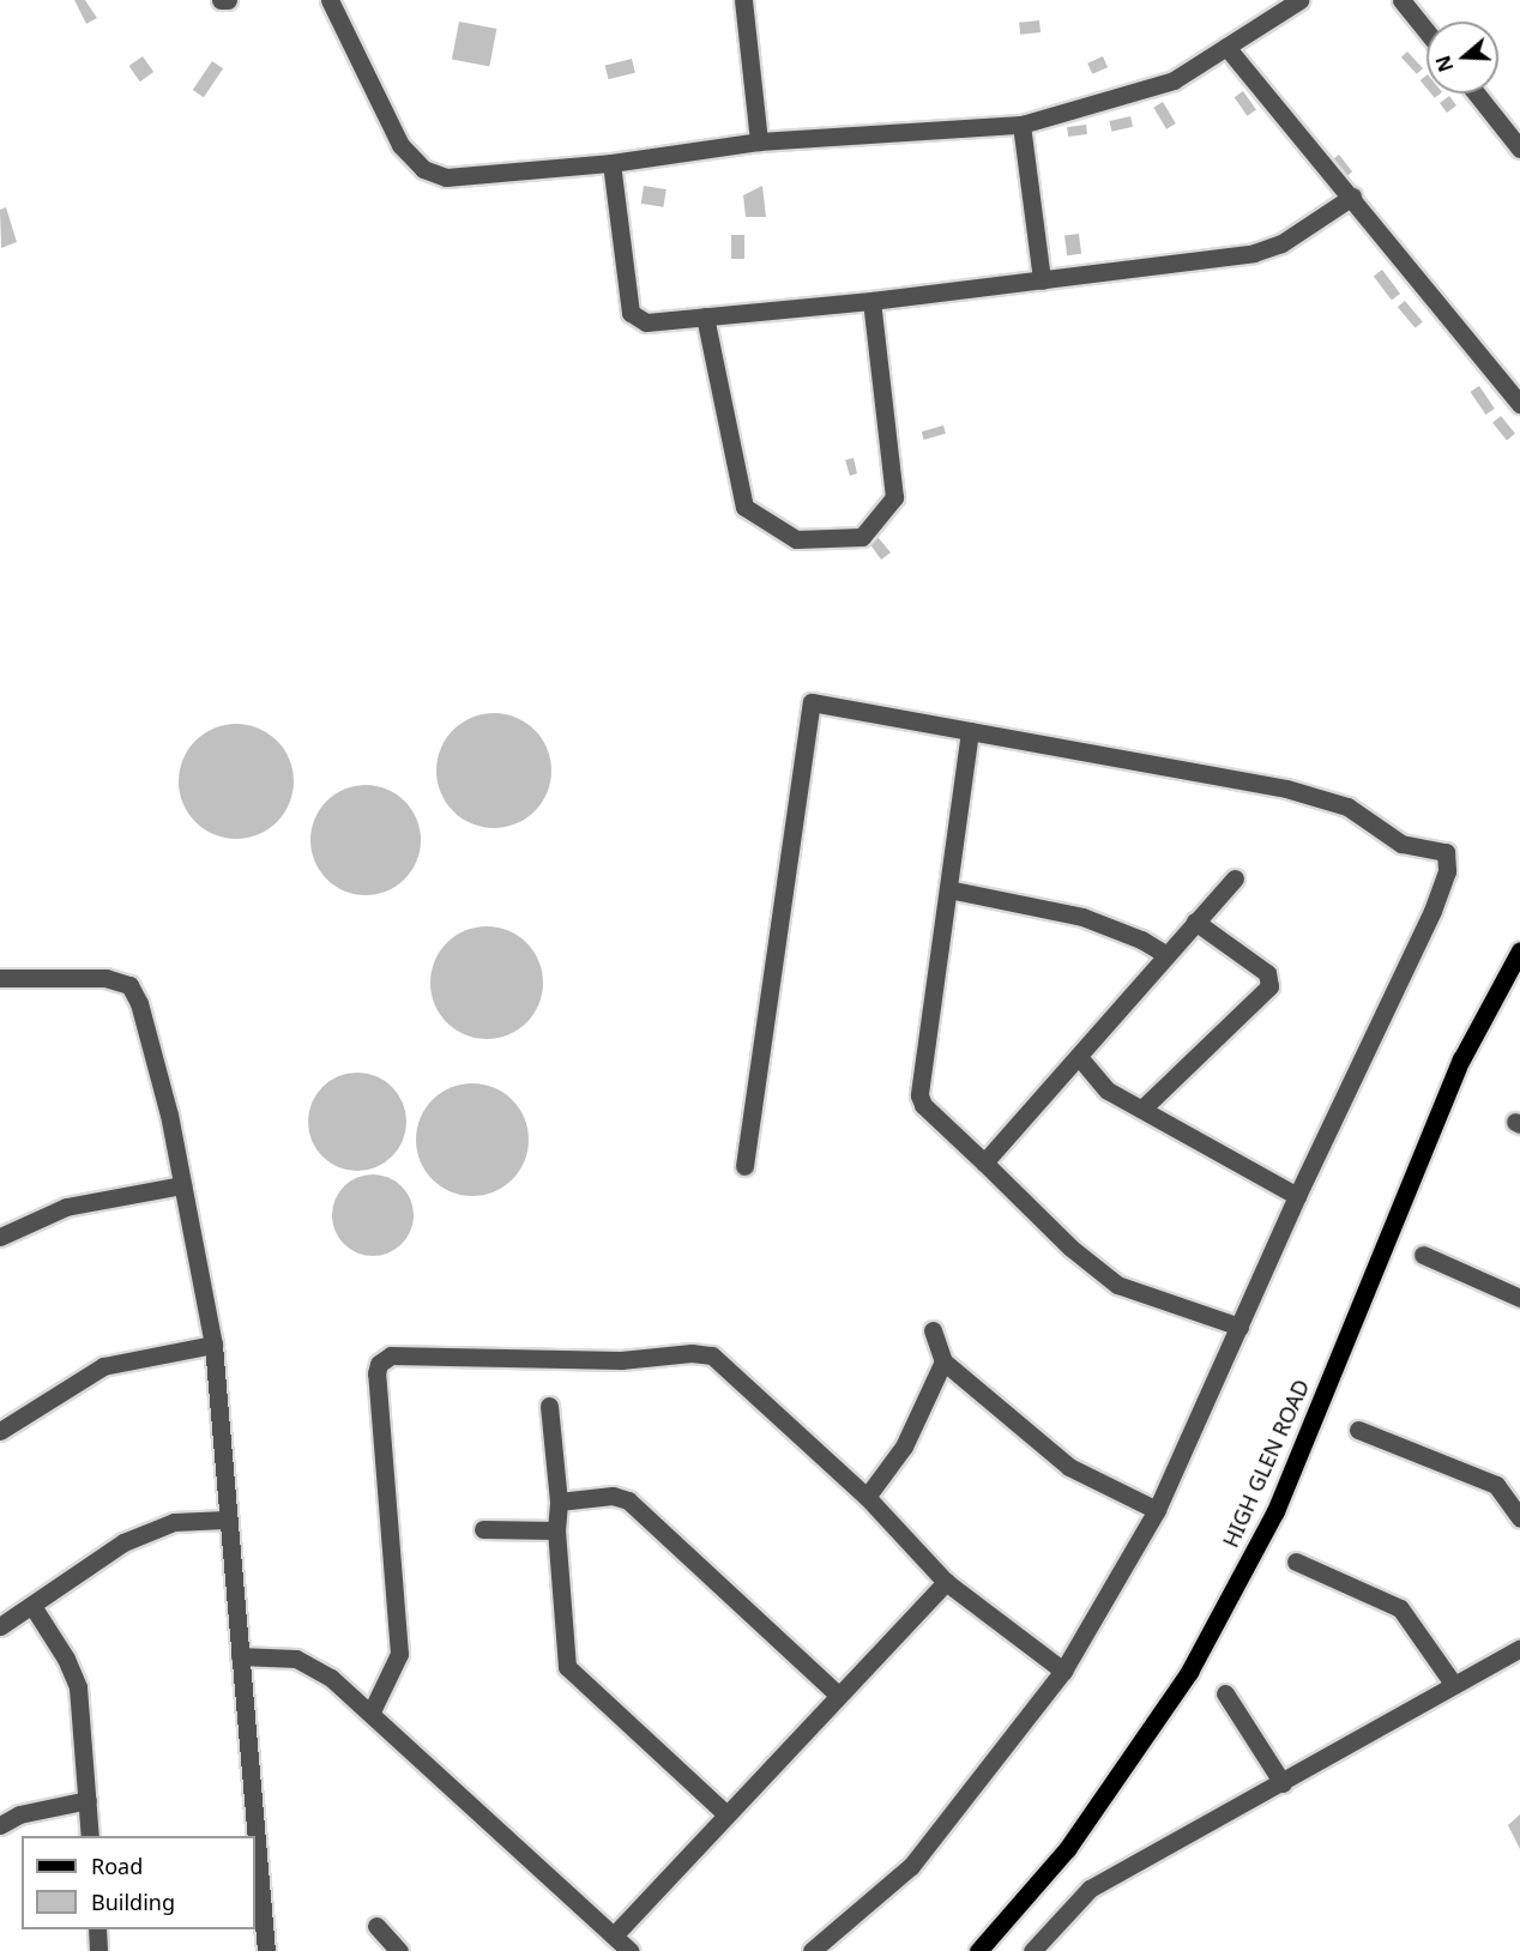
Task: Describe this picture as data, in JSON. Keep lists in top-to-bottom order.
{
  "streets": {
    "main road": ["HIGH GLEN ROAD"]
  },
  "legend": ["Road", "Building"],
  "north": "left"
}
